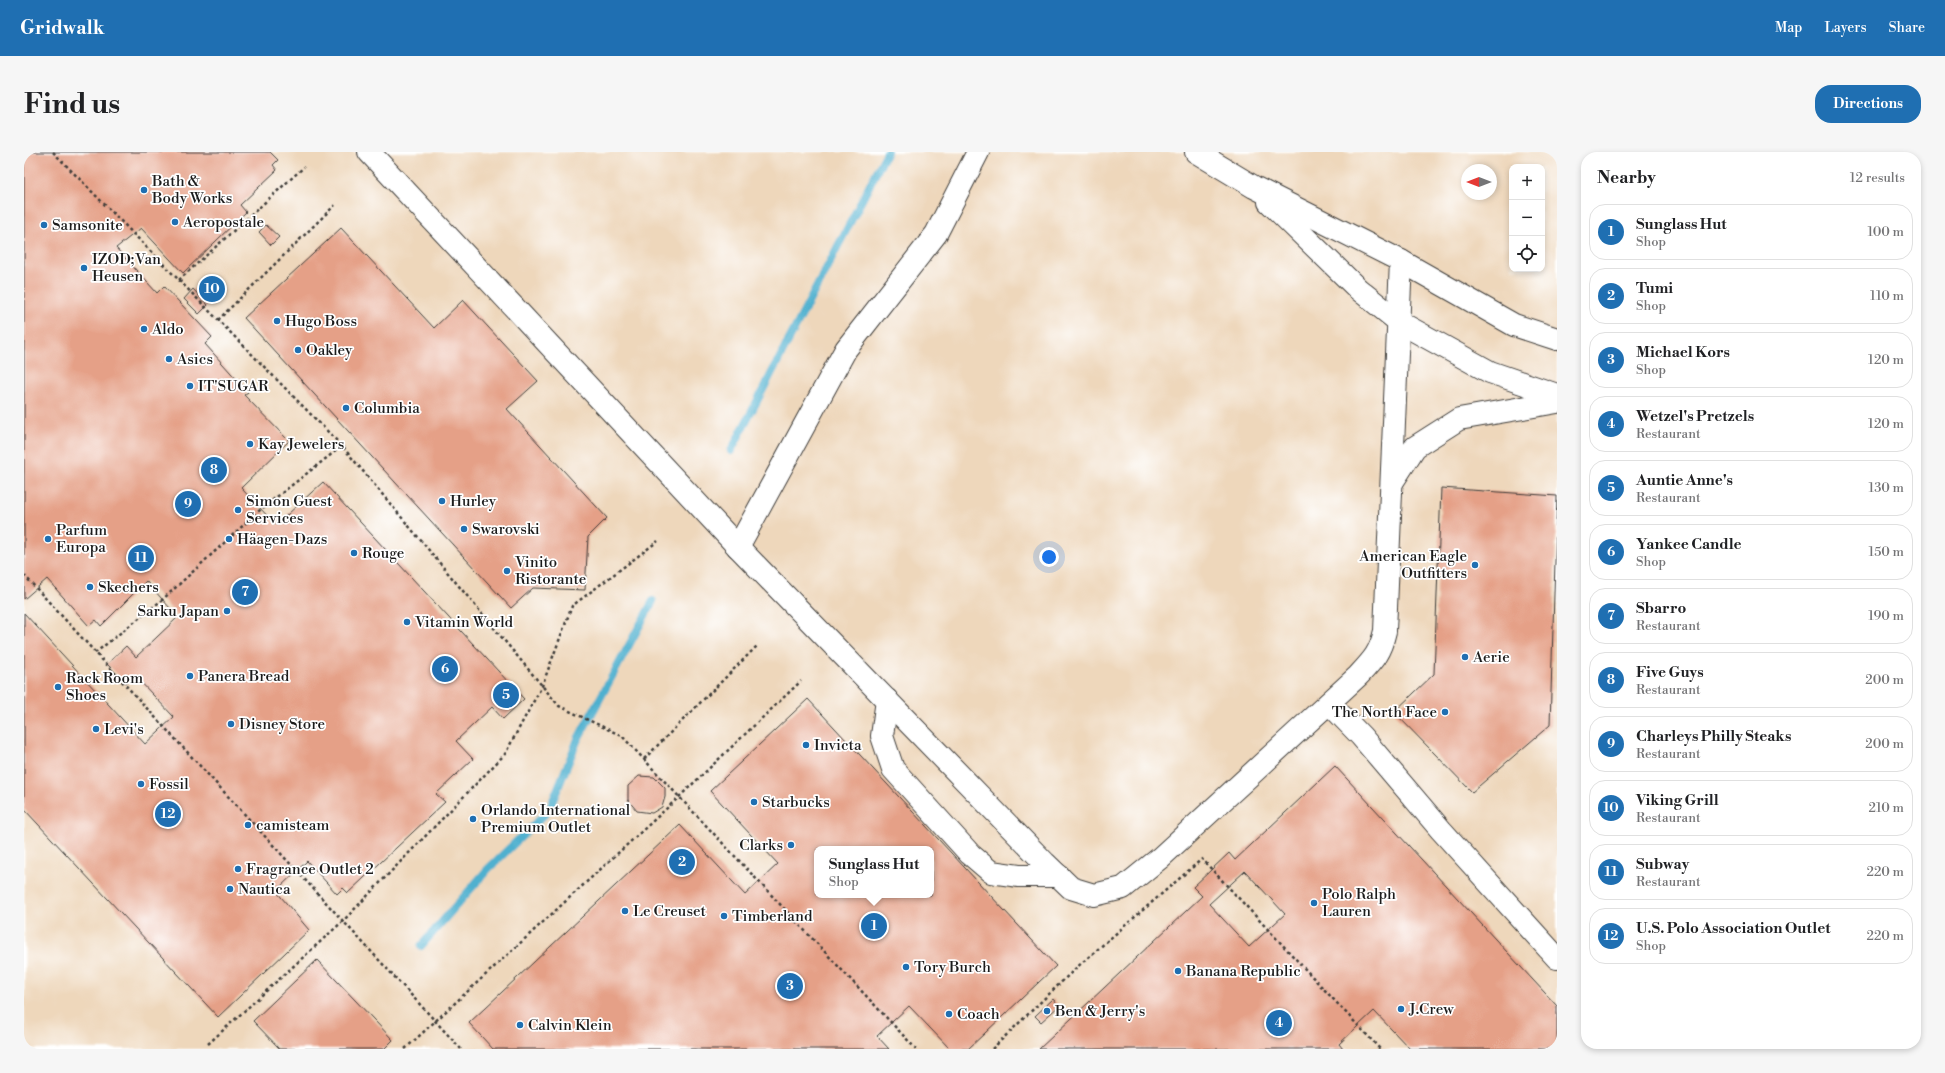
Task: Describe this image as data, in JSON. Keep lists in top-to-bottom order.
{
  "places": [
    "Bath & Body Works",
    "Aeropostale",
    "Samsonite",
    "IZOD;Van Heusen",
    "Hugo Boss",
    "Aldo",
    "Oakley",
    "Asics",
    "IT'SUGAR",
    "Columbia",
    "Kay Jewelers",
    "Hurley",
    "Simon Guest Services",
    "Swarovski",
    "Parfum Europa",
    "Häagen-Dazs",
    "Rouge",
    "American Eagle Outfitters",
    "Vinito Ristorante",
    "Skechers",
    "Sarku Japan",
    "Vitamin World",
    "Aerie",
    "Panera Bread",
    "Rack Room Shoes",
    "The North Face",
    "Disney Store",
    "Levi's",
    "Invicta",
    "Fossil",
    "Starbucks",
    "Orlando International Premium Outlet",
    "camisteam",
    "Clarks",
    "Fragrance Outlet 2",
    "Nautica",
    "Polo Ralph Lauren",
    "Le Creuset",
    "Timberland",
    "Tory Burch",
    "Banana Republic",
    "J.Crew",
    "Ben & Jerry's",
    "Coach",
    "Calvin Klein"
  ],
  "north": "left",
  "page": {
    "header": "Gridwalk",
    "nav": ["Map", "Layers", "Share"],
    "buttons": "Directions",
    "title": "Find us",
    "heading": ["Nearby", "12 results"],
    "map_buttons": ["+", "−"],
    "list": [
      {
        "mark": "1",
        "name": "Sunglass Hut",
        "note": "Shop",
        "value": "100 m"
      },
      {
        "mark": "2",
        "name": "Tumi",
        "note": "Shop",
        "value": "110 m"
      },
      {
        "mark": "3",
        "name": "Michael Kors",
        "note": "Shop",
        "value": "120 m"
      },
      {
        "mark": "4",
        "name": "Wetzel's Pretzels",
        "note": "Restaurant",
        "value": "120 m"
      },
      {
        "mark": "5",
        "name": "Auntie Anne's",
        "note": "Restaurant",
        "value": "130 m"
      },
      {
        "mark": "6",
        "name": "Yankee Candle",
        "note": "Shop",
        "value": "150 m"
      },
      {
        "mark": "7",
        "name": "Sbarro",
        "note": "Restaurant",
        "value": "190 m"
      },
      {
        "mark": "8",
        "name": "Five Guys",
        "note": "Restaurant",
        "value": "200 m"
      },
      {
        "mark": "9",
        "name": "Charleys Philly Steaks",
        "note": "Restaurant",
        "value": "200 m"
      },
      {
        "mark": "10",
        "name": "Viking Grill",
        "note": "Restaurant",
        "value": "210 m"
      },
      {
        "mark": "11",
        "name": "Subway",
        "note": "Restaurant",
        "value": "220 m"
      },
      {
        "mark": "12",
        "name": "U.S. Polo Association Outlet",
        "note": "Shop",
        "value": "220 m"
      }
    ],
    "pins": [
      "10",
      "8",
      "9",
      "11",
      "7",
      "6",
      "5",
      "12",
      "2",
      "1",
      "3",
      "4"
    ],
    "popup": ["Sunglass Hut", "Shop"]
  }
}
